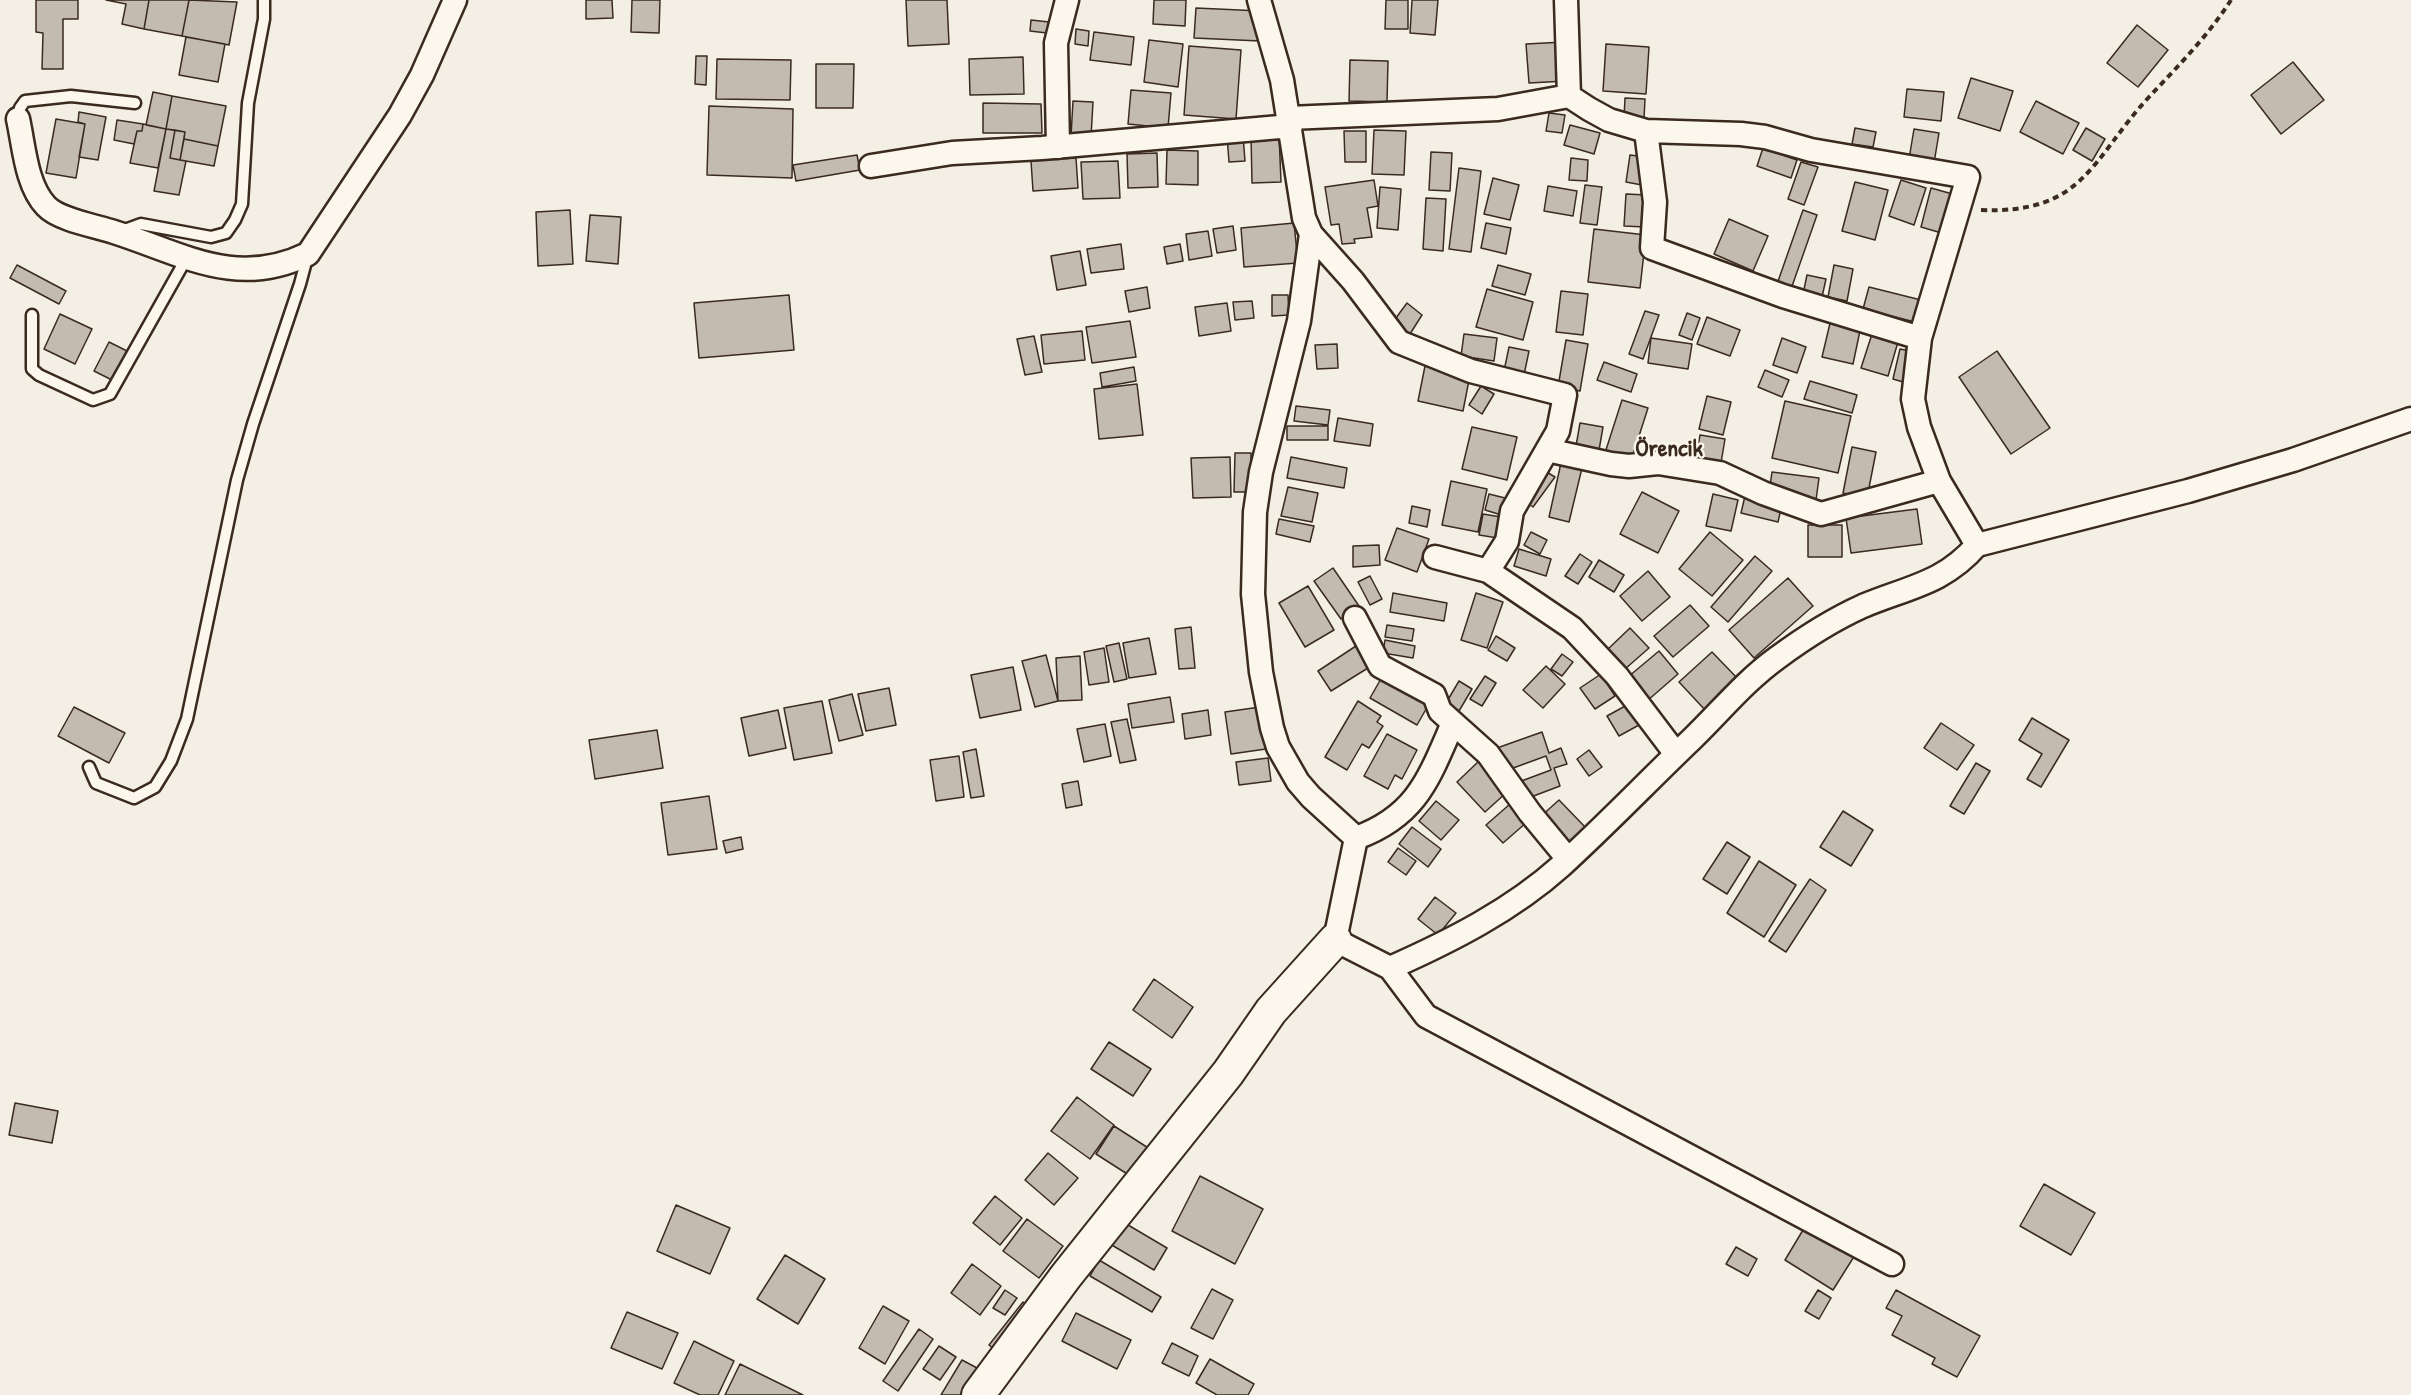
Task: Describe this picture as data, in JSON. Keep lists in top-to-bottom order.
{
  "districts": ["Örencik"]
}
